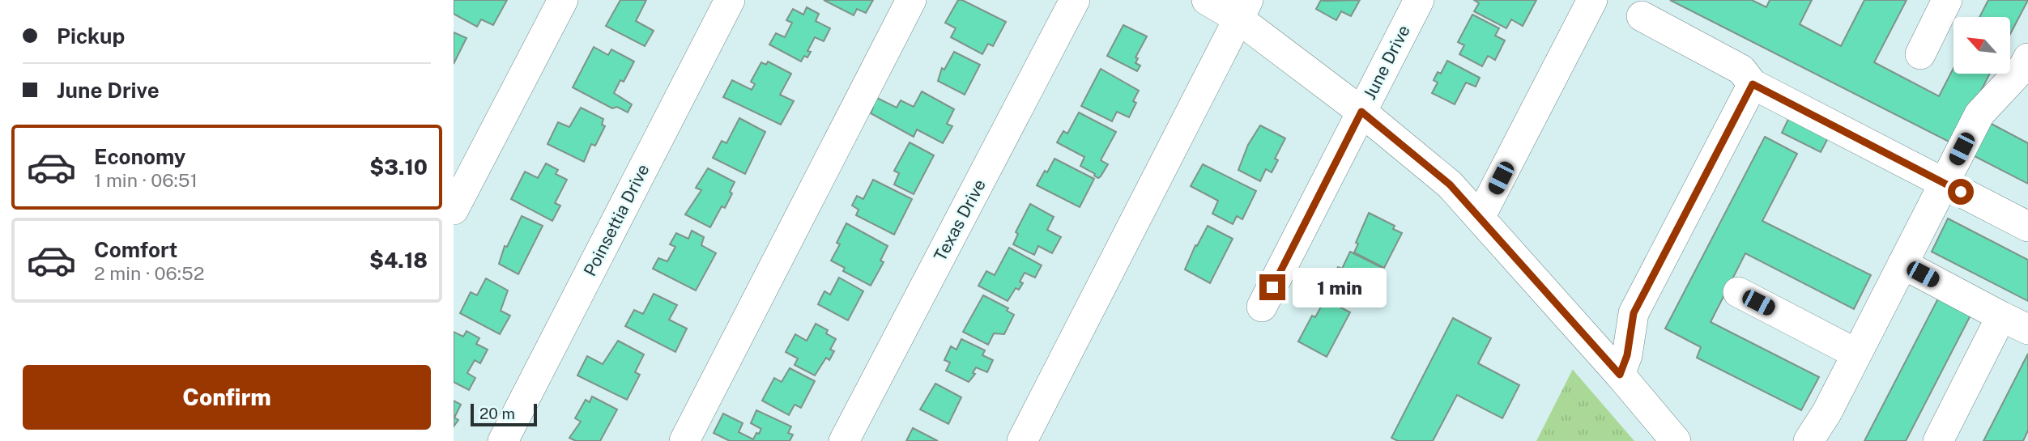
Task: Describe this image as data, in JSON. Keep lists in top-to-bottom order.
{
  "streets": {
    "street": ["June Drive", "Poinsettia Drive", "Texas Drive"]
  },
  "scale_bar": "20 m",
  "north": "top left",
  "page": {
    "banner": ["Pickup", "June Drive"],
    "list": [
      {
        "name": "Economy",
        "note": "1 min · 06:51",
        "value": "$3.10"
      },
      {
        "name": "Comfort",
        "note": "2 min · 06:52",
        "value": "$4.18"
      }
    ],
    "bubble": "1 min",
    "buttons": "Confirm",
    "scale": "20 m"
  }
}
